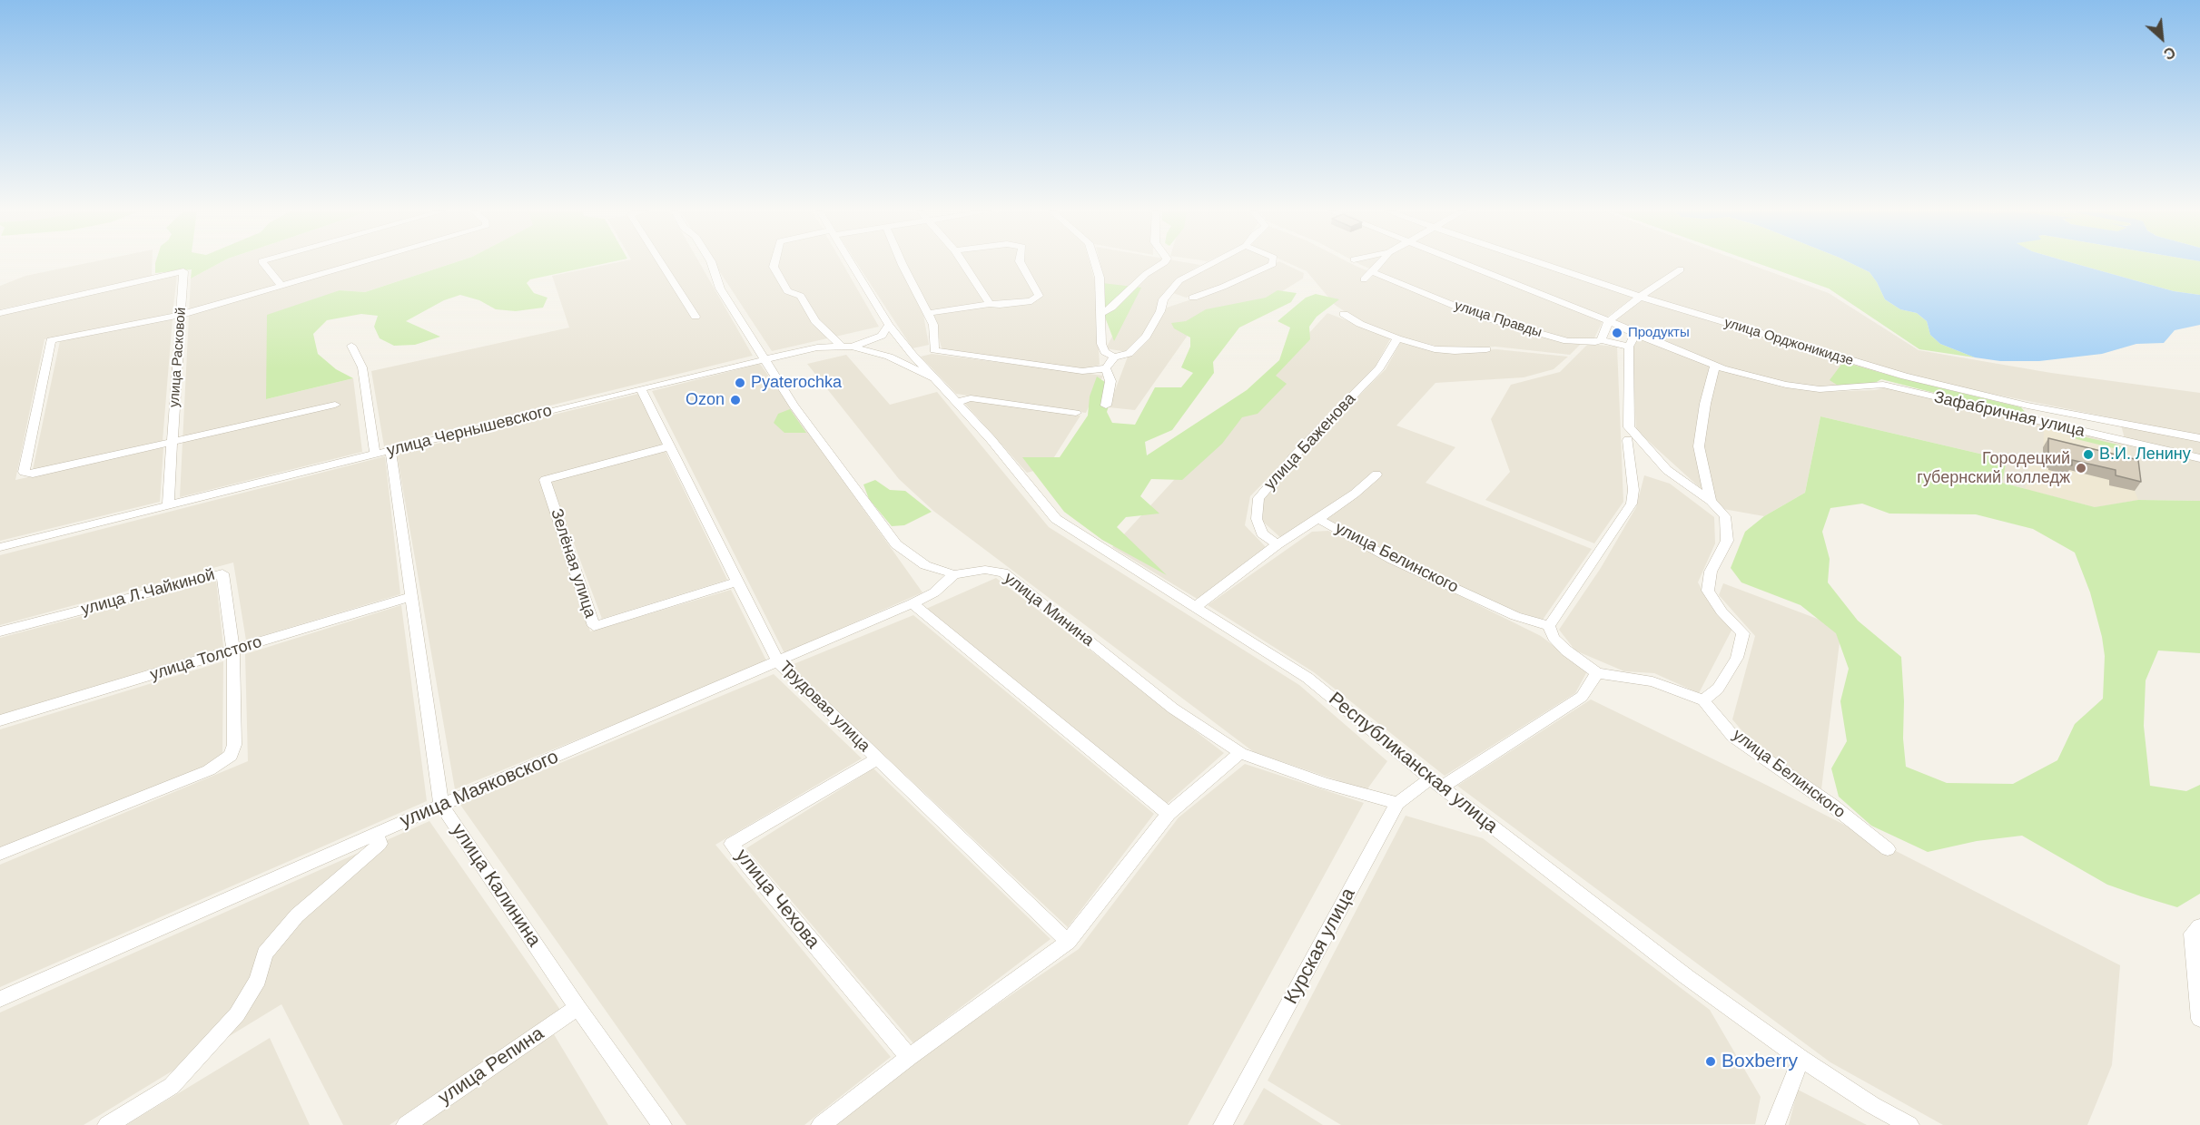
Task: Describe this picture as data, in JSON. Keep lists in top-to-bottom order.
{
  "streets": {
    "street": [
      "улица Правды",
      "улица Орджоникидзе",
      "улица Расковой",
      "Зафабричная улица",
      "улица Чернышевского",
      "улица Баженова",
      "улица Белинского",
      "Зелёная улица",
      "улица Л.Чайкиной",
      "улица Минина",
      "улица Толстого",
      "Трудовая улица",
      "Республиканская улица",
      "улица Маяковского",
      "улица Калинина",
      "улица Чехова",
      "Курская улица",
      "улица Репина"
    ]
  },
  "crossings": [
    ["улица Расковой", "улица Чернышевского"],
    ["улица Чернышевского", "улица Минина"],
    ["улица Чернышевского", "Трудовая улица"],
    ["улица Чернышевского", "Республиканская улица"],
    ["улица Чернышевского", "улица Калинина"],
    ["улица Баженова", "улица Белинского"],
    ["Зелёная улица", "Трудовая улица"],
    ["улица Л.Чайкиной", "улица Толстого"],
    ["улица Минина", "улица Маяковского"],
    ["улица Минина", "Курская улица"],
    ["улица Толстого", "улица Калинина"],
    ["Трудовая улица", "улица Маяковского"],
    ["Трудовая улица", "улица Чехова"],
    ["Республиканская улица", "Курская улица"],
    ["улица Маяковского", "улица Калинина"],
    ["улица Калинина", "улица Репина"]
  ],
  "places": [
    "Продукты",
    "Pyaterochka",
    "Ozon",
    "В.И. Ленину",
    "Городецкий губернский колледж",
    "Boxberry"
  ],
  "north": "bottom right"
}
